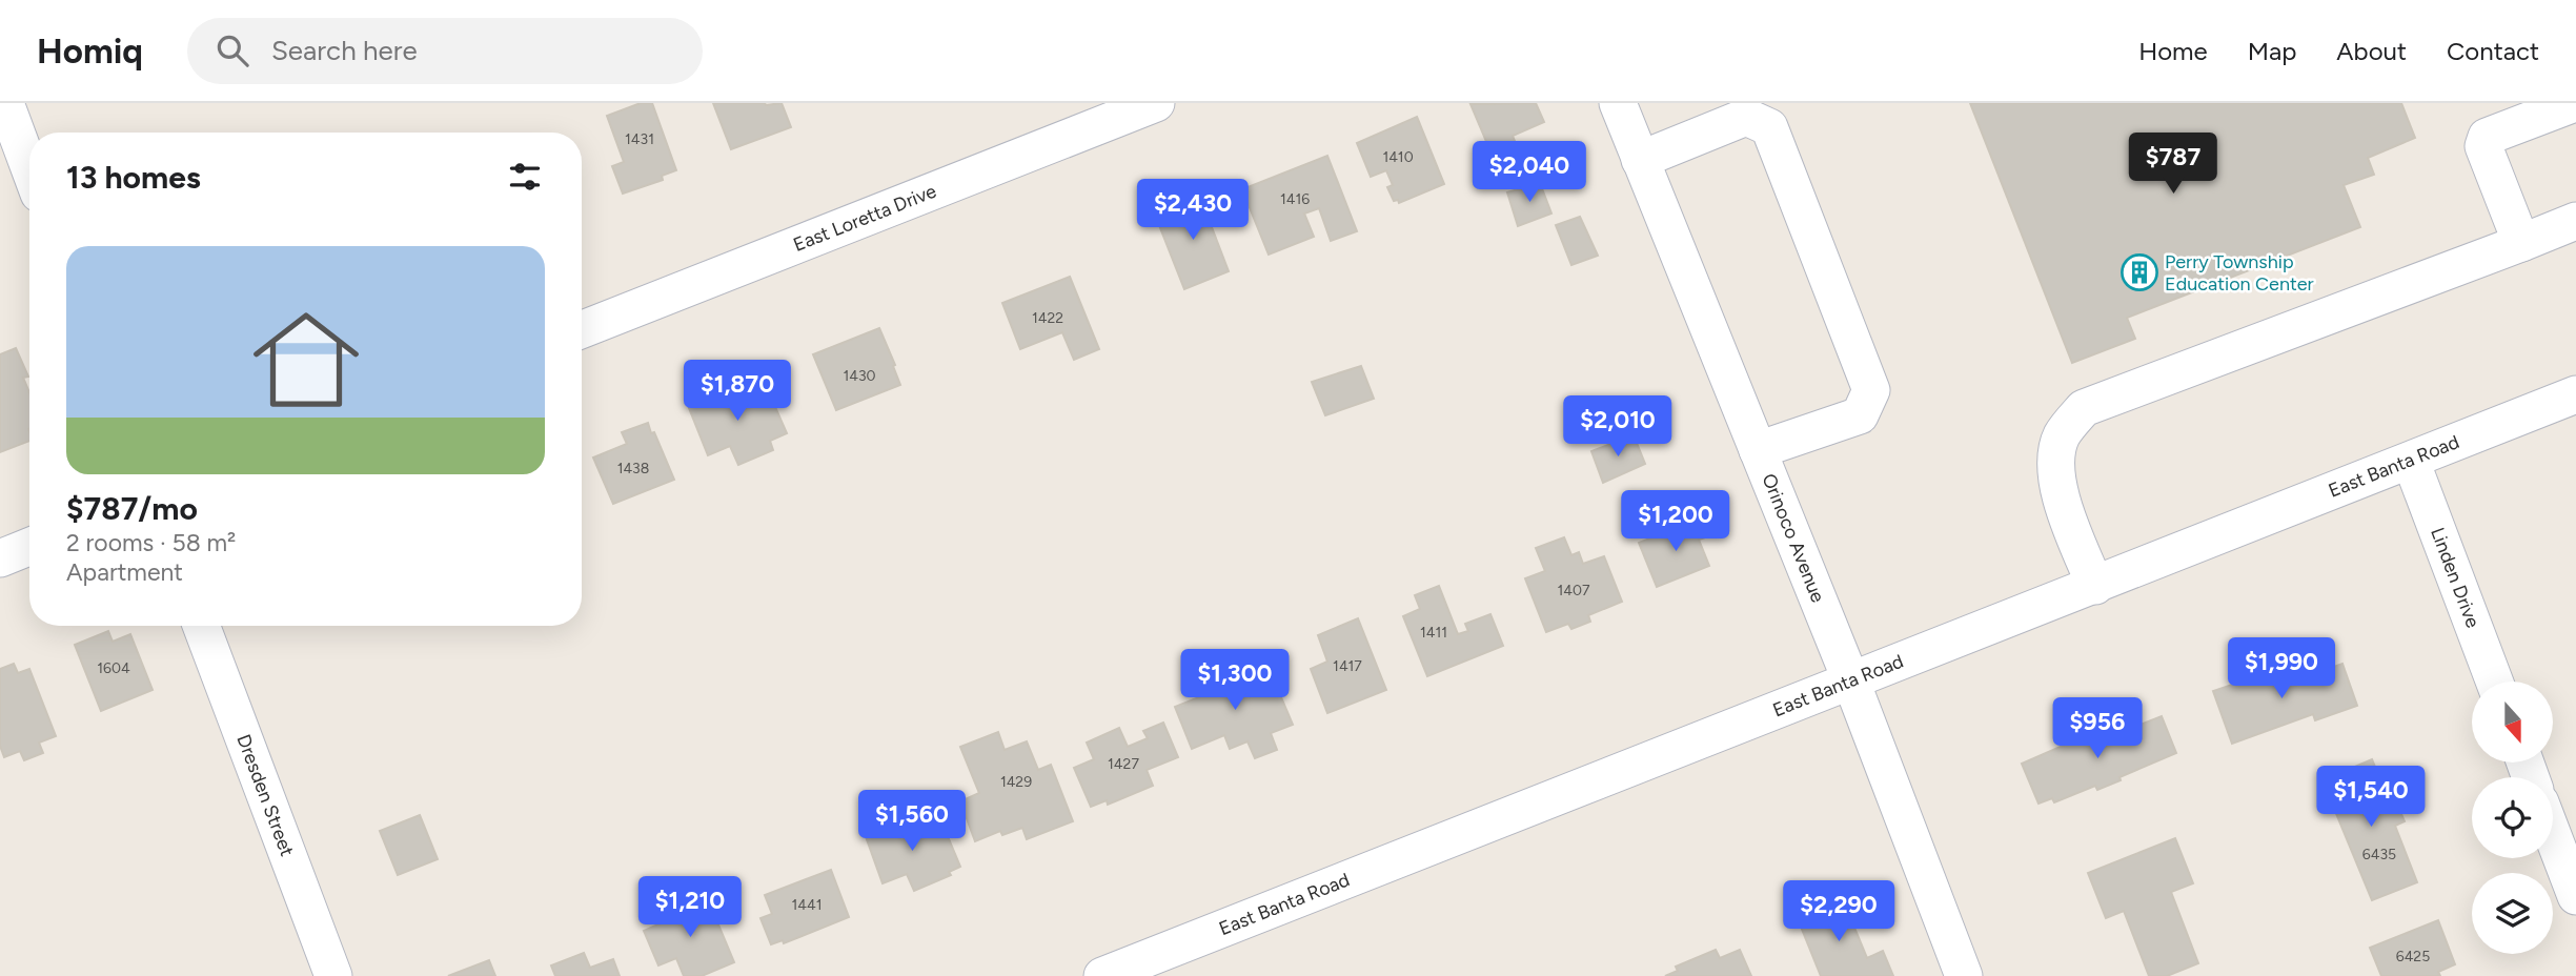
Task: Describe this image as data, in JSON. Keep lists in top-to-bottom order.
{
  "streets": {
    "street": [
      "East Loretta Drive",
      "East Banta Road",
      "Orinoco Avenue",
      "Linden Drive",
      "Dresden Street"
    ]
  },
  "crossings": [
    ["East Banta Road", "Orinoco Avenue"],
    ["East Banta Road", "Linden Drive"]
  ],
  "places": {
    "building": ["Perry Township Education Center"]
  },
  "house_numbers": [
    "1431",
    "1410",
    "1416",
    "1422",
    "1430",
    "1438",
    "1407",
    "1411",
    "1417",
    "1604",
    "1427",
    "1429",
    "6435",
    "1441",
    "6425"
  ],
  "north": "bottom",
  "page": {
    "header": "Homiq",
    "search": "Search here",
    "nav": [
      "Home",
      "Map",
      "About",
      "Contact"
    ],
    "price": [
      "$787",
      "$2,040",
      "$2,430",
      "$1,870",
      "$2,010",
      "$1,200",
      "$1,990",
      "$1,300",
      "$956",
      "$1,540",
      "$1,560",
      "$1,210",
      "$2,290"
    ],
    "heading": "13 homes",
    "list": [
      {
        "name": "$787/mo",
        "note": "2 rooms · 58 m² · Apartment"
      }
    ]
  }
}
